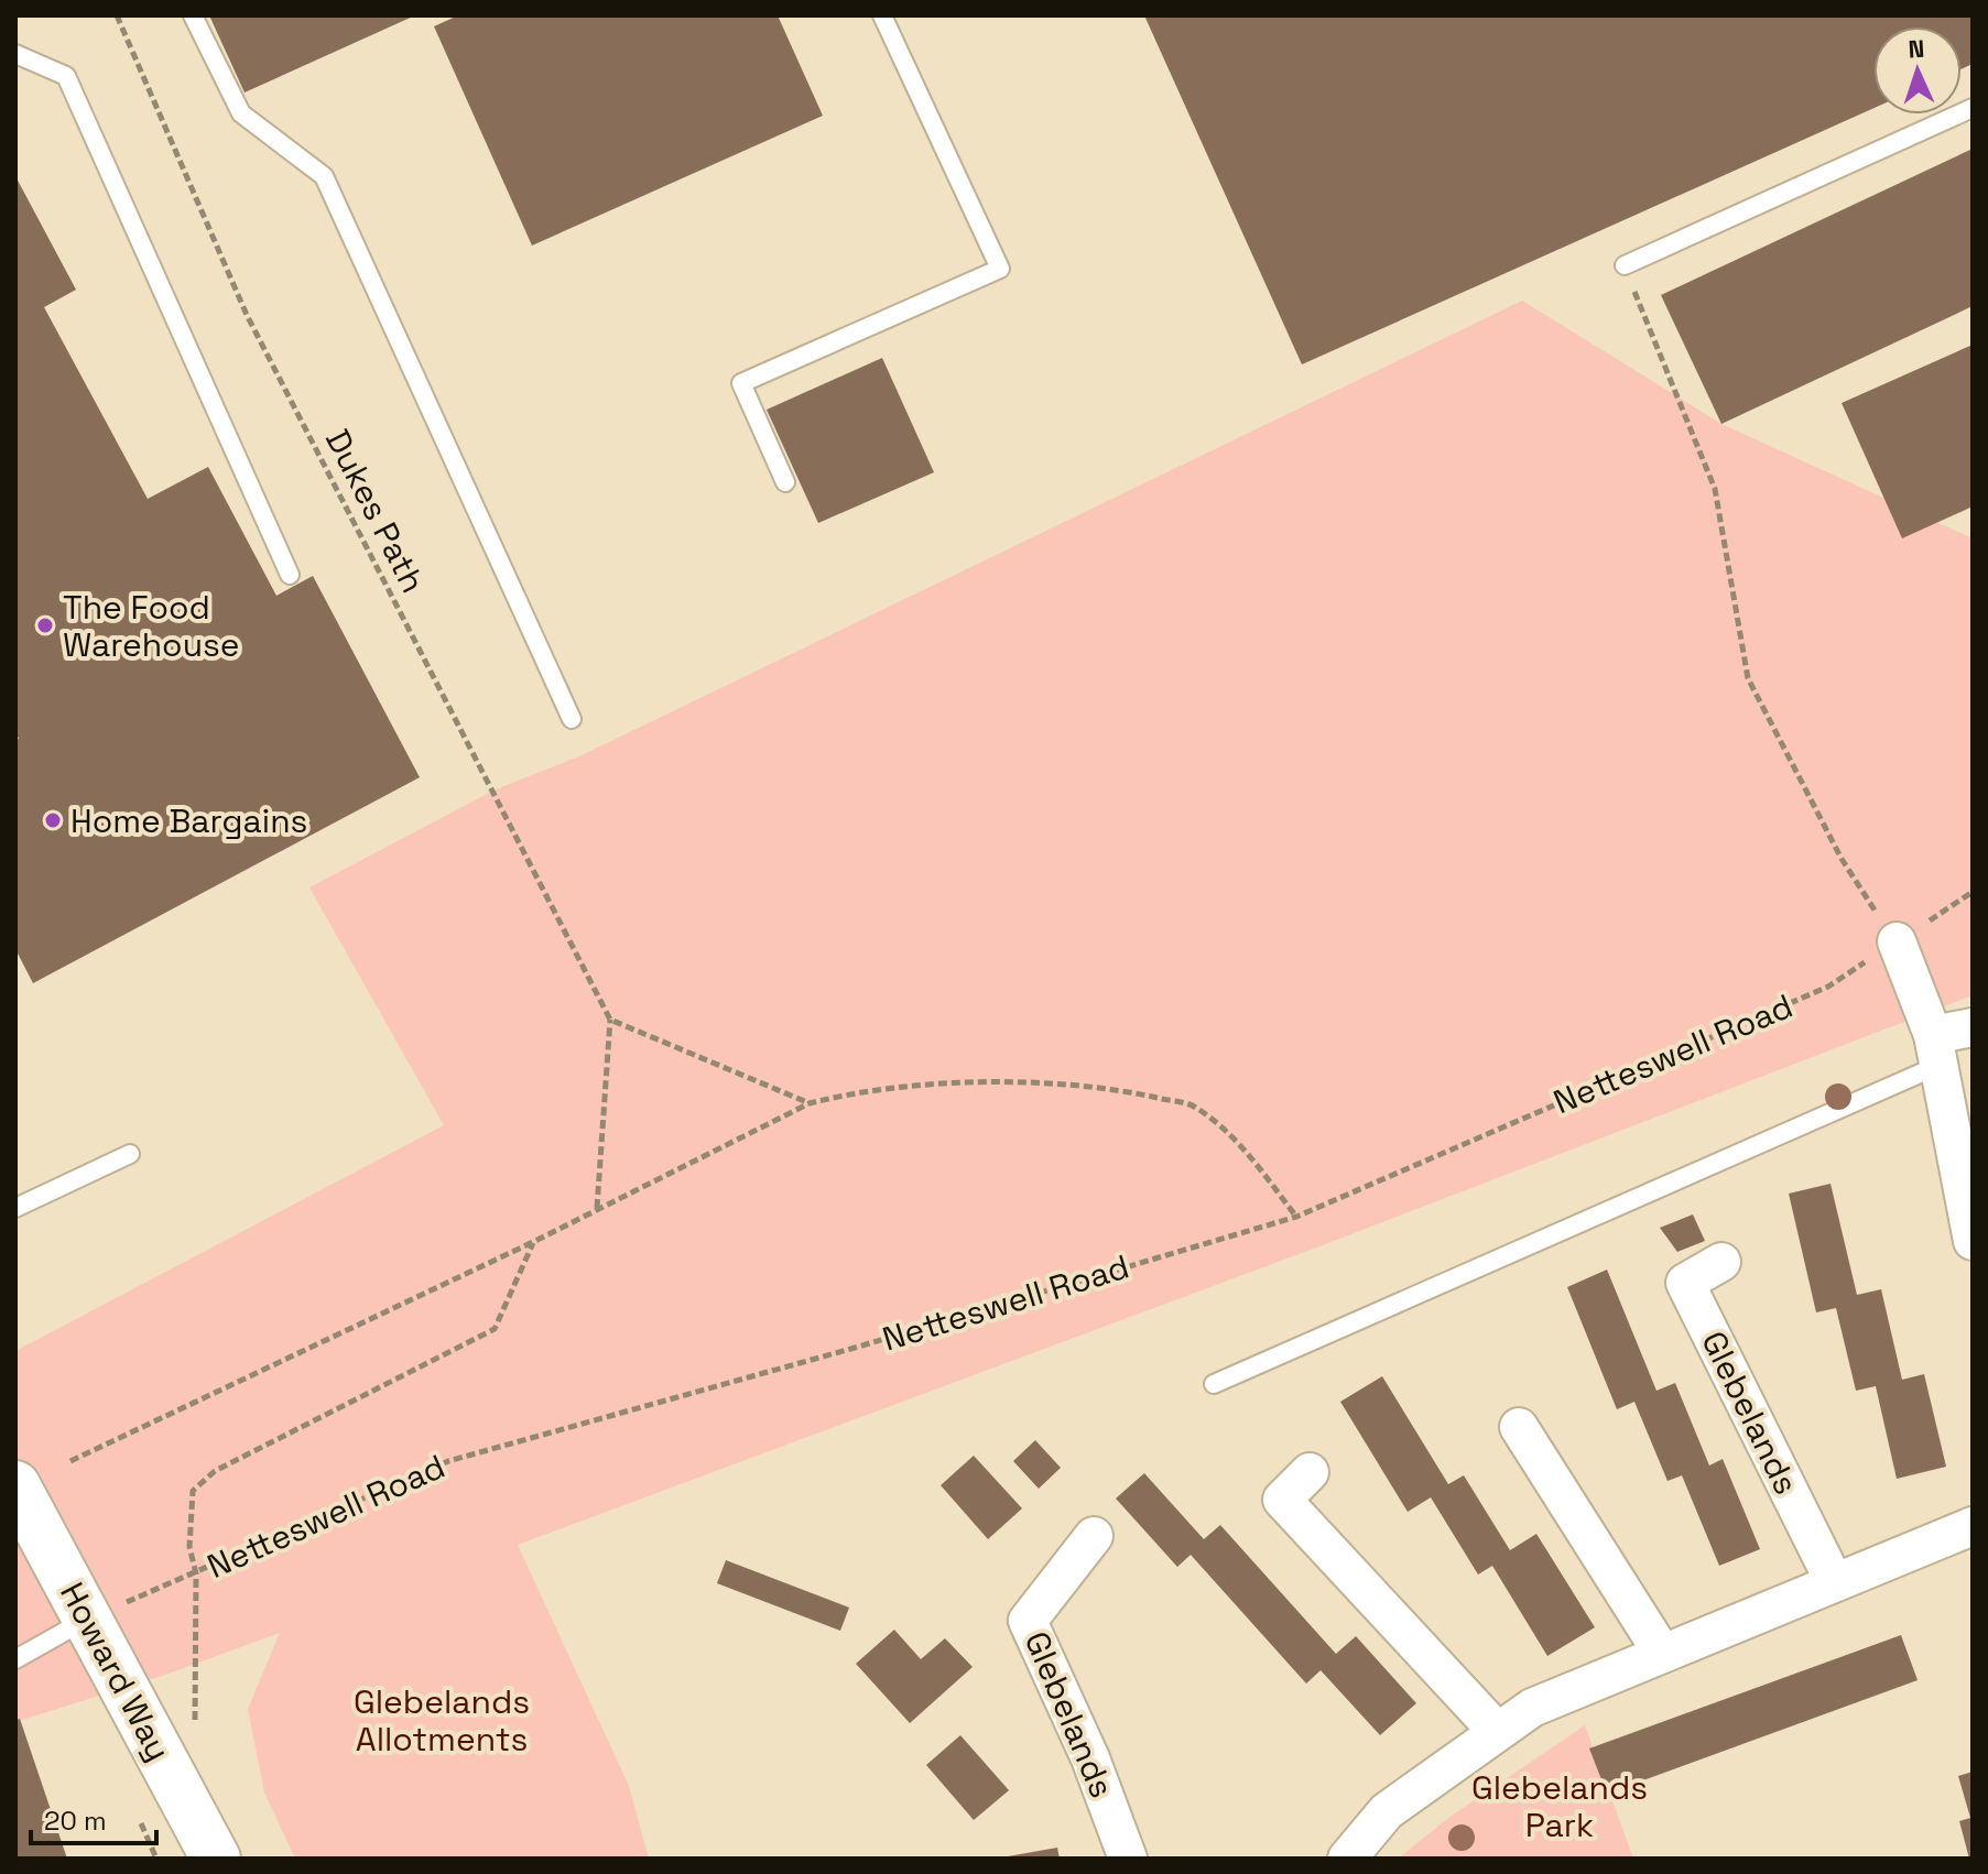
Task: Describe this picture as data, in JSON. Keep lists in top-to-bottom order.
{
  "streets": {
    "street": ["Glebelands", "Howard Way"],
    "path": ["Dukes Path", "Netteswell Road"]
  },
  "crossings": [
    ["Netteswell Road", "Howard Way"]
  ],
  "parks": ["Glebelands Allotments", "Glebelands Park"],
  "places": ["The Food Warehouse", "Home Bargains"],
  "scale_bar": "20 m",
  "north": "top"
}
